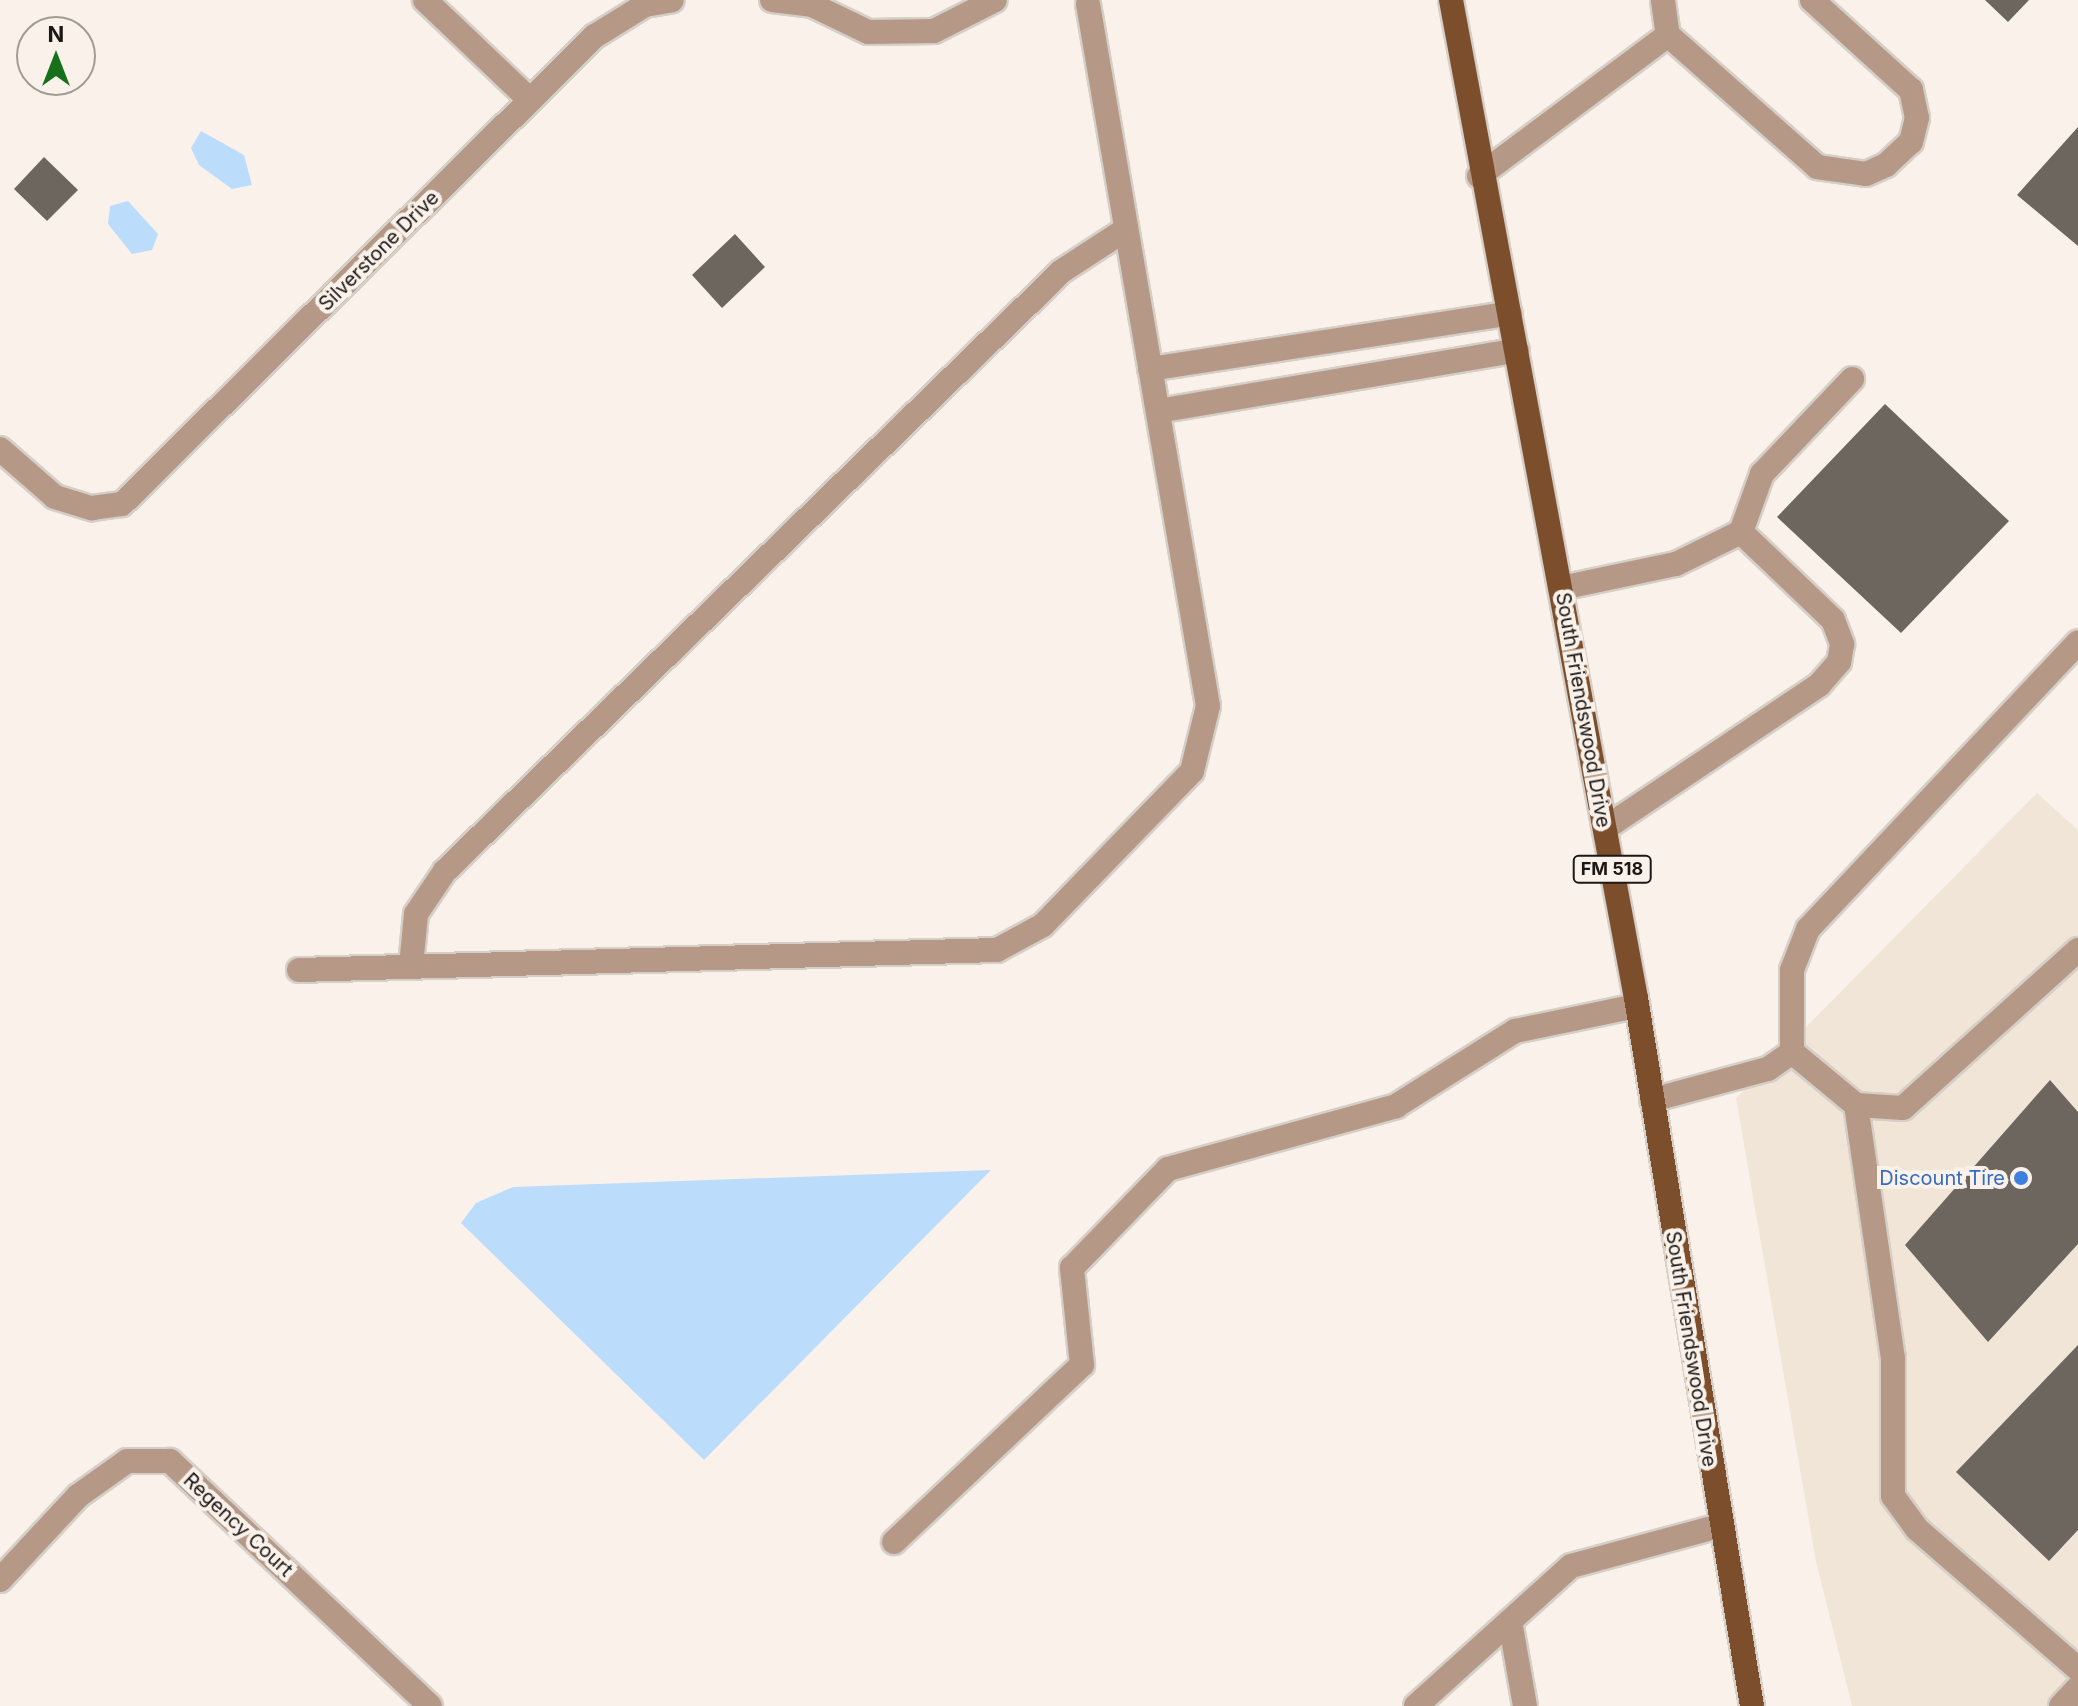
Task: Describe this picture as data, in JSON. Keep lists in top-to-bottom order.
{
  "streets": {
    "main road": ["South Friendswood Drive", "FM 518"],
    "street": ["Silverstone Drive", "Regency Court"]
  },
  "places": ["Discount Tire"],
  "north": "top"
}
